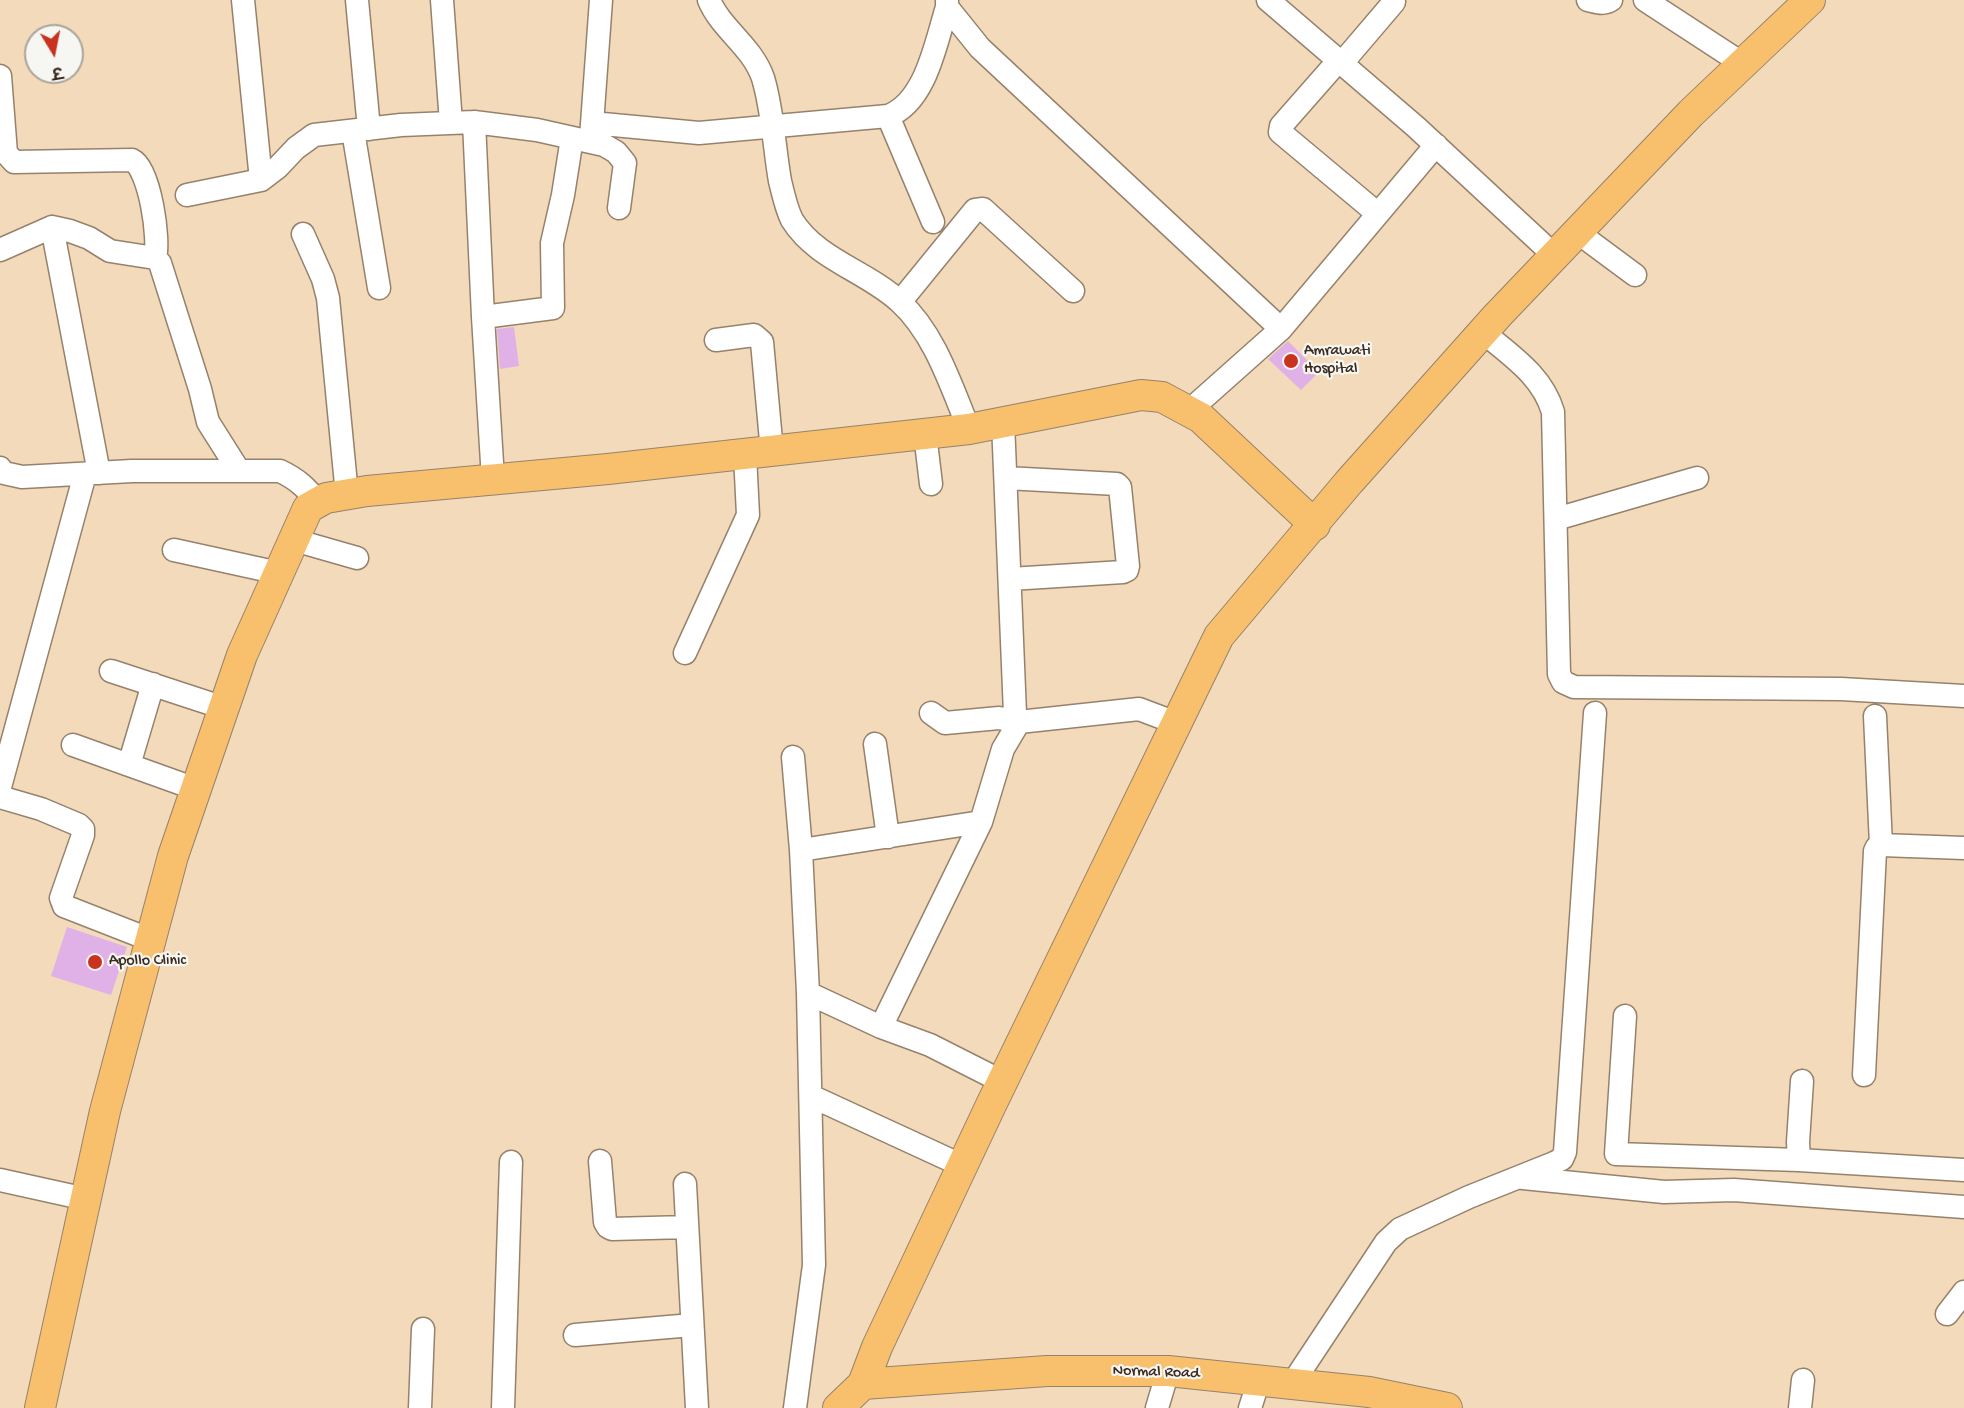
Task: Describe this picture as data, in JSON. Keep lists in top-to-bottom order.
{
  "streets": {
    "main road": ["Normal Road"]
  },
  "places": ["Amrawati Hospital", "Apollo Clinic"],
  "north": "bottom"
}
